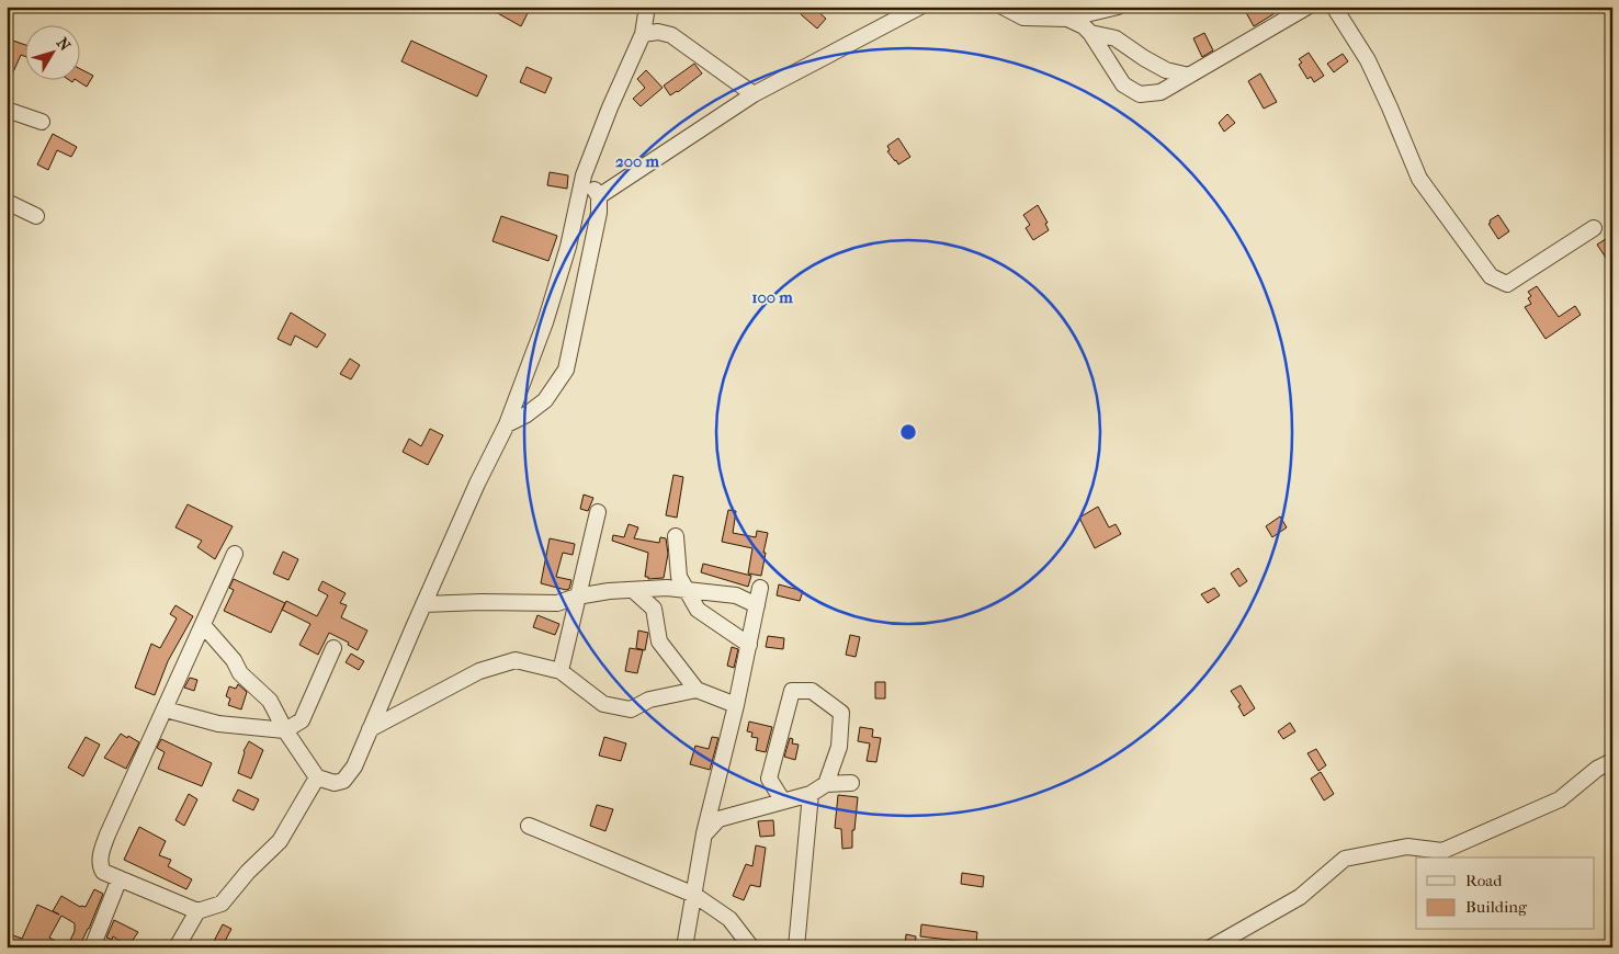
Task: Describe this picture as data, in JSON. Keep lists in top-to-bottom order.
{
  "legend": ["Road", "Building"],
  "north": "top right",
  "rings": ["200 m", "100 m"]
}
